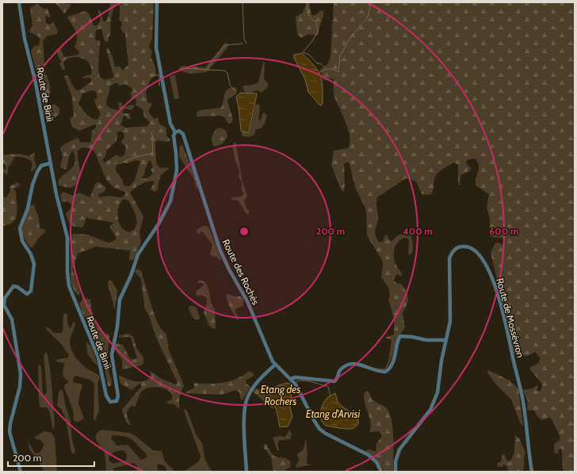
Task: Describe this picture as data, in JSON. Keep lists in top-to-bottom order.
{
  "streets": {
    "street": ["Route de Binii", "Route des Rochés", "Route de Mossévron"]
  },
  "crossings": [
    ["Route de Binii", "Route des Rochés"]
  ],
  "water": ["Etang des Rochers", "Etang d'Arvisi"],
  "scale_bar": "200 m",
  "rings": ["200 m", "400 m", "600 m"]
}
